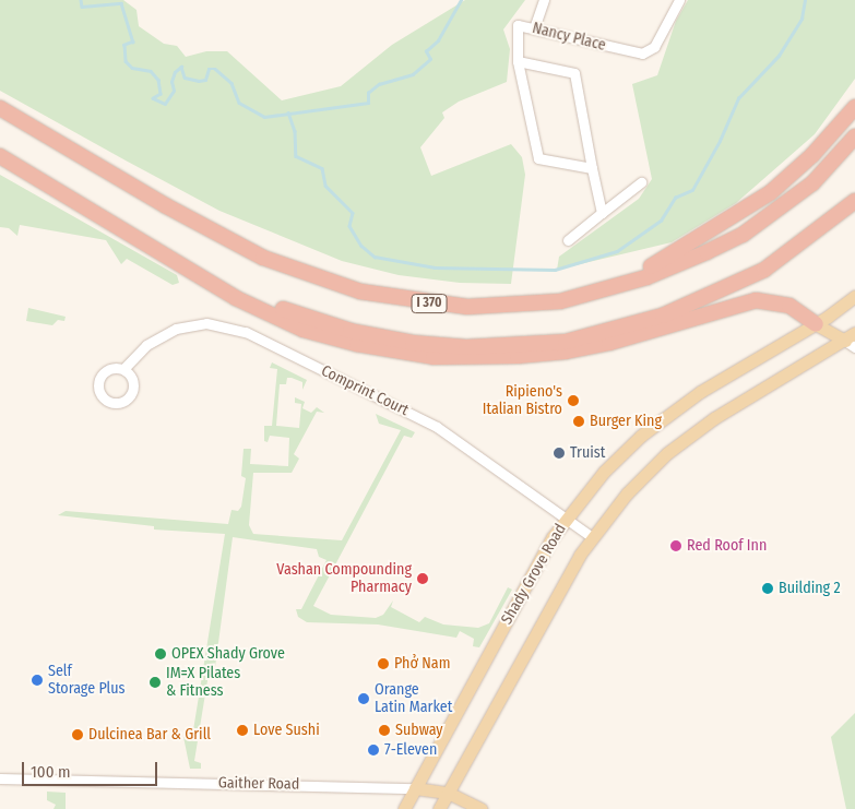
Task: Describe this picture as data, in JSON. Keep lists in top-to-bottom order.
{
  "streets": {
    "highway": ["I 370"],
    "main road": ["Shady Grove Road", "Gaither Road"],
    "street": ["Nancy Place", "Comprint Court"]
  },
  "crossings": [
    ["Comprint Court", "Shady Grove Road"],
    ["Shady Grove Road", "Gaither Road"]
  ],
  "places": [
    "Ripieno's Italian Bistro",
    "Burger King",
    "Truist",
    "Red Roof Inn",
    "Vashan Compounding Pharmacy",
    "Building 2",
    "OPEX Shady Grove",
    "Phở Nam",
    "Self Storage Plus",
    "IM=X Pilates & Fitness",
    "Orange Latin Market",
    "Love Sushi",
    "Subway",
    "Dulcinea Bar & Grill",
    "7-Eleven"
  ],
  "scale_bar": "100 m"
}
